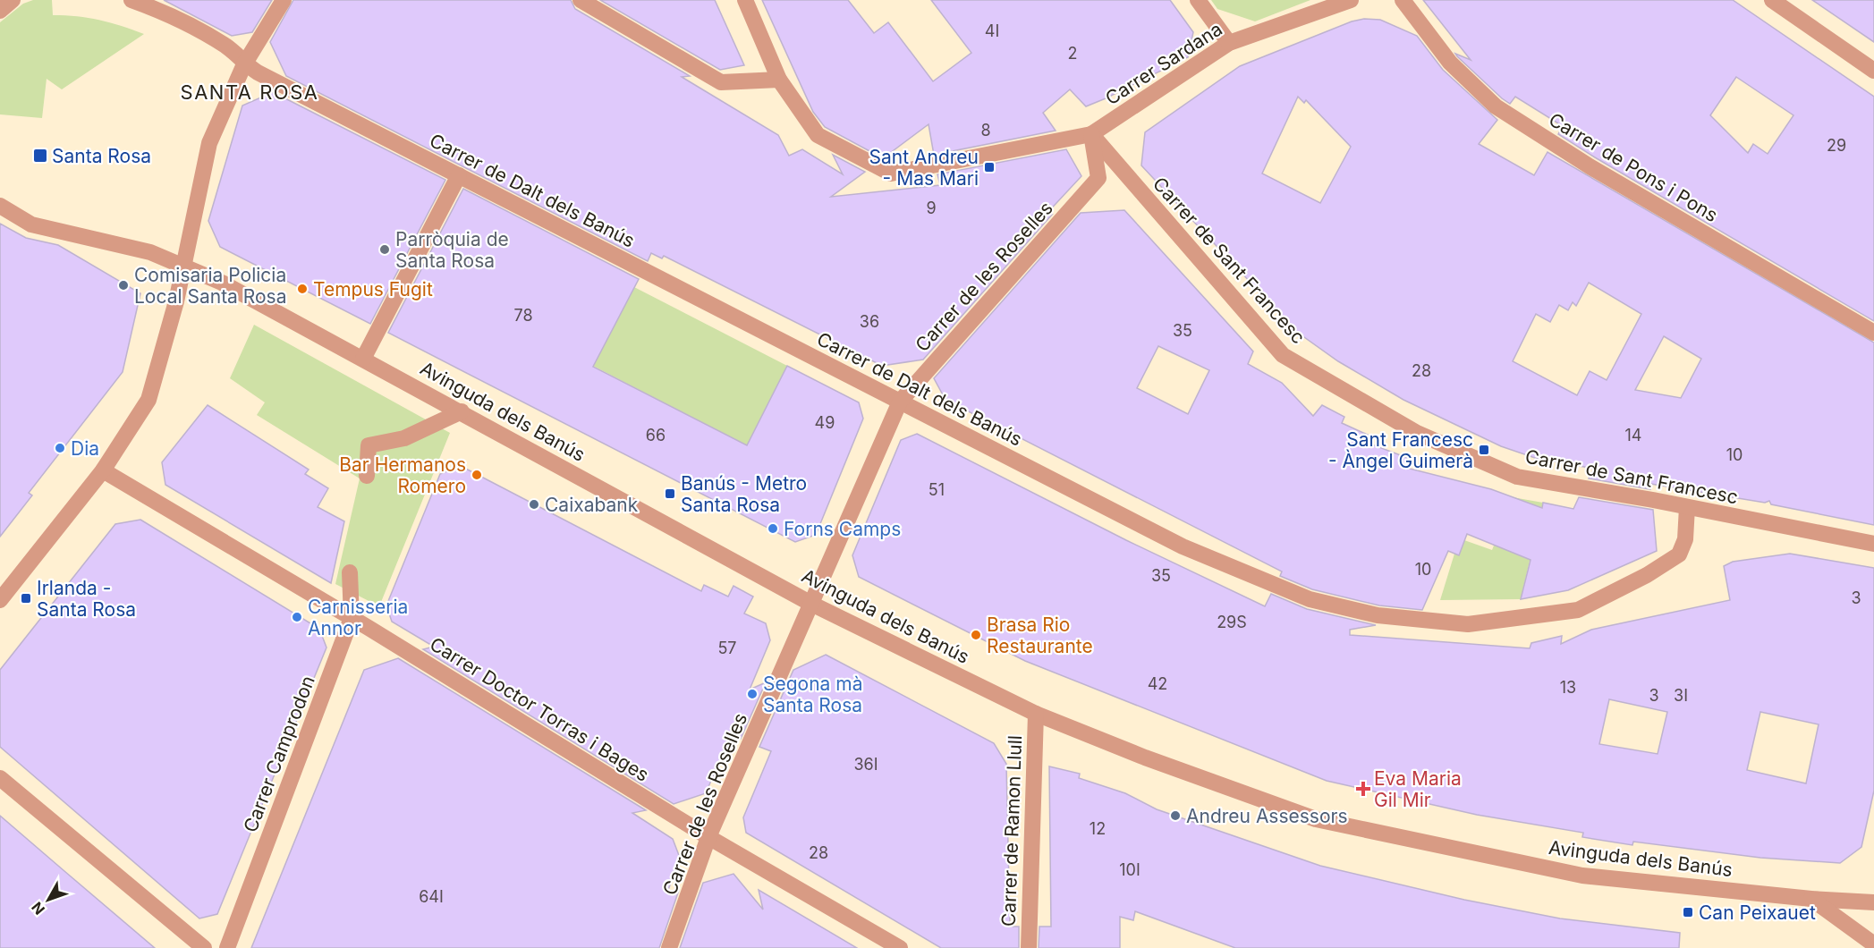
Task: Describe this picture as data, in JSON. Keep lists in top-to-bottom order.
{
  "streets": {
    "street": [
      "Carrer Sardana",
      "Carrer de Pons i Pons",
      "Carrer de Dalt dels Banús",
      "Carrer de Sant Francesc",
      "Carrer de les Roselles",
      "Avinguda dels Banús",
      "Carrer Doctor Torras i Bages",
      "Carrer Camprodon",
      "Carrer de Ramon Llull"
    ]
  },
  "crossings": [
    ["Carrer Sardana", "Carrer de Sant Francesc"],
    ["Carrer Sardana", "Carrer de les Roselles"],
    ["Carrer de Dalt dels Banús", "Carrer de Sant Francesc"],
    ["Carrer de Dalt dels Banús", "Carrer de les Roselles"],
    ["Carrer de Sant Francesc", "Carrer de les Roselles"],
    ["Carrer de les Roselles", "Avinguda dels Banús"],
    ["Carrer de les Roselles", "Carrer Doctor Torras i Bages"],
    ["Avinguda dels Banús", "Carrer de Ramon Llull"],
    ["Carrer Doctor Torras i Bages", "Carrer Camprodon"]
  ],
  "districts": ["SANTA ROSA"],
  "places": {
    "transit": [
      "Santa Rosa",
      "Sant Andreu - Mas Mari",
      "Sant Francesc - Àngel Guimerà",
      "Banús - Metro Santa Rosa",
      "Irlanda - Santa Rosa",
      "Can Peixauet"
    ],
    "other": [
      "Parròquia de Santa Rosa",
      "Comisaria Policia Local Santa Rosa",
      "Tempus Fugit",
      "Dia",
      "Bar Hermanos Romero",
      "Caixabank",
      "Forns Camps",
      "Carnisseria Annor",
      "Brasa Rio Restaurante",
      "Segona mà Santa Rosa",
      "Andreu Assessors"
    ],
    "health": ["Eva Maria Gil Mir"]
  },
  "house_numbers": [
    "4I",
    "2",
    "8",
    "29",
    "9",
    "78",
    "36",
    "35",
    "28",
    "49",
    "66",
    "14",
    "10",
    "51",
    "10",
    "35",
    "3",
    "29S",
    "57",
    "42",
    "13",
    "3",
    "3I",
    "36I",
    "12",
    "28",
    "10I",
    "64I"
  ],
  "north": "bottom left"
}
